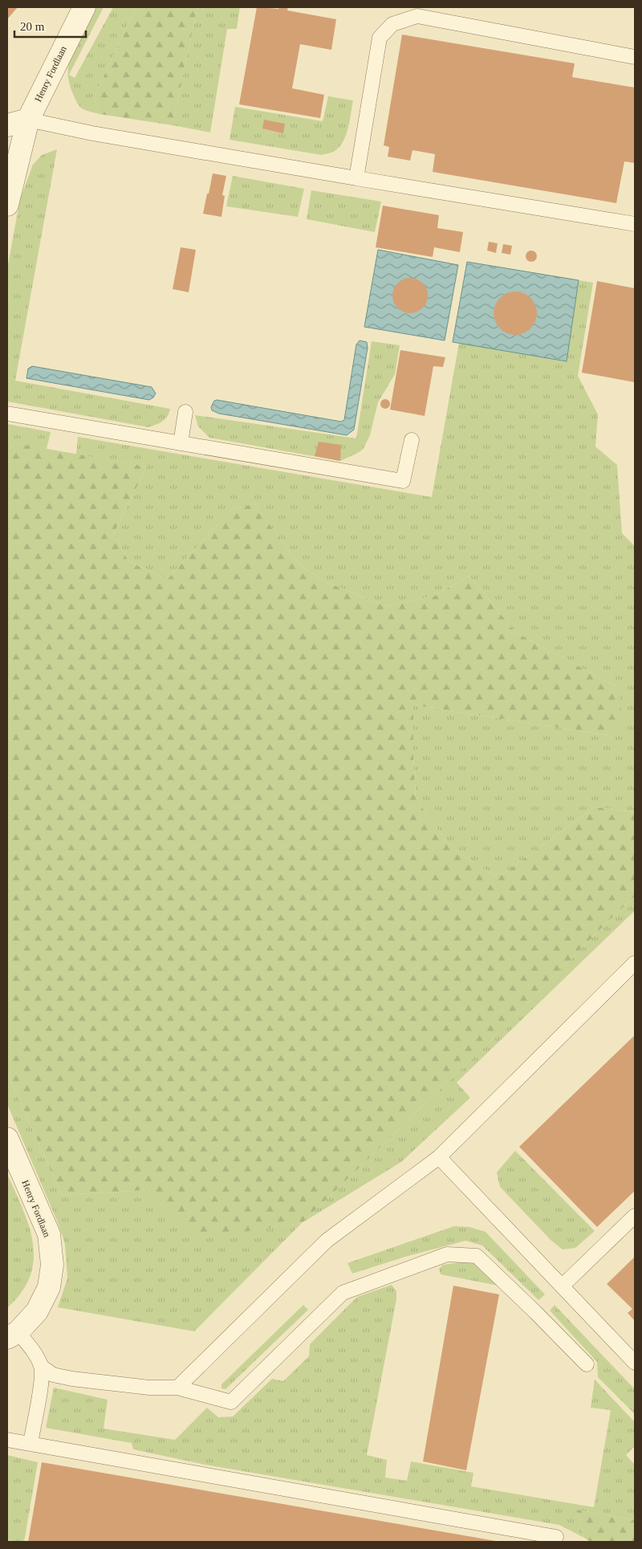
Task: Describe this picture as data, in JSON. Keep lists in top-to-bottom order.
{
  "streets": {
    "street": ["Henry Fordlaan"]
  },
  "scale_bar": "20 m"
}
